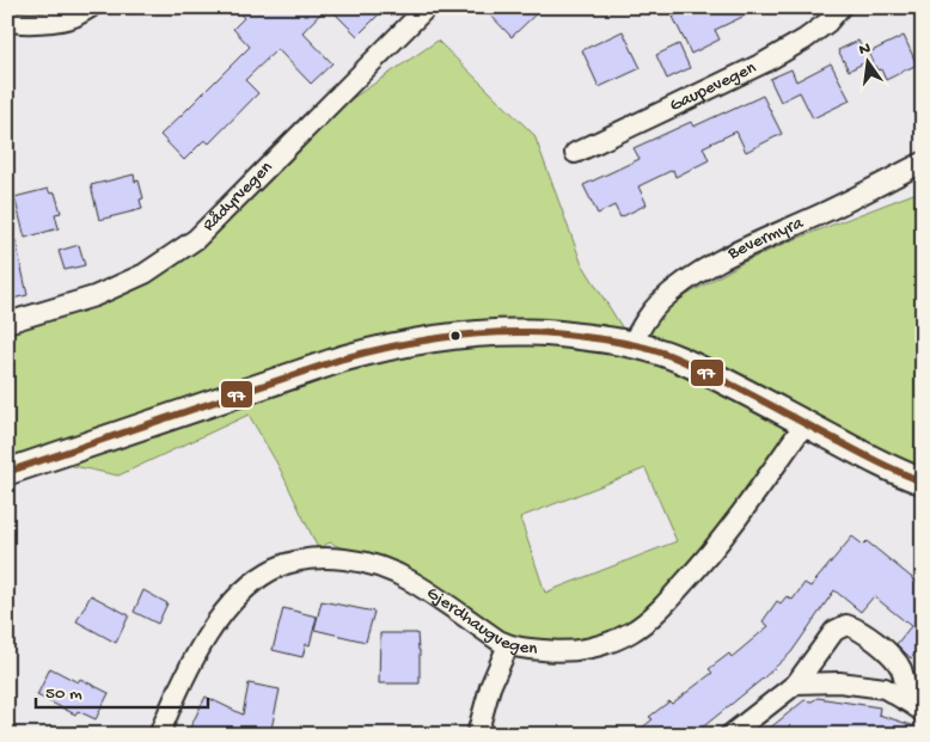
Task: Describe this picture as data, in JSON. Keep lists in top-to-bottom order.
{
  "streets": {
    "street": [
      "Gaupevegen",
      "Rådyrvegen",
      "Bevermyra",
      "Gjerdhaugvegen"
    ]
  },
  "lines": ["transit line 97"],
  "scale_bar": "50 m",
  "north": "top"
}
